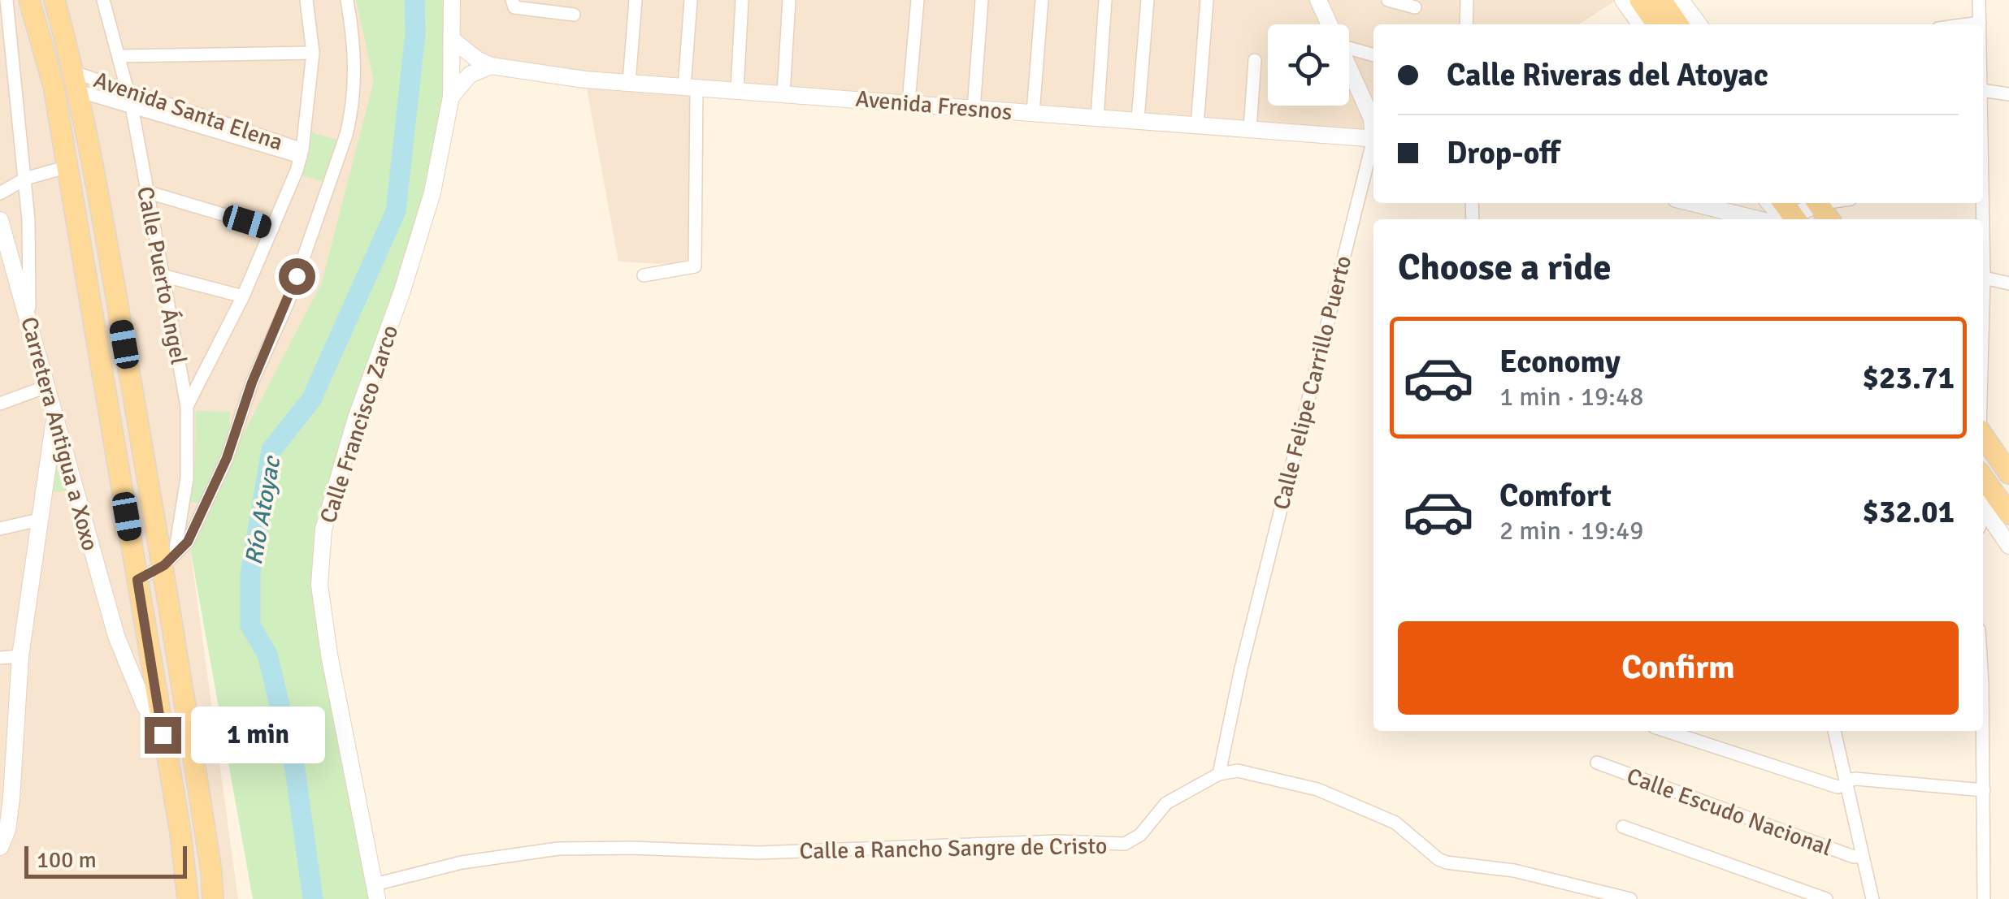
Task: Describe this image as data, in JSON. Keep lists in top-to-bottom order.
{
  "streets": {
    "street": [
      "Avenida Fresnos",
      "Avenida Santa Elena",
      "Calle Puerto Ángel",
      "Calle Felipe Carrillo Puerto",
      "Calle Francisco Zarco",
      "Carretera Antigua a Xoxo",
      "Calle Escudo Nacional",
      "Calle a Rancho Sangre de Cristo"
    ]
  },
  "crossings": [
    ["Avenida Fresnos", "Calle Francisco Zarco"],
    ["Avenida Santa Elena", "Calle Puerto Ángel"],
    ["Calle Felipe Carrillo Puerto", "Calle a Rancho Sangre de Cristo"],
    ["Calle Francisco Zarco", "Calle a Rancho Sangre de Cristo"]
  ],
  "water": ["Río Atoyac"],
  "scale_bar": "100 m",
  "page": {
    "banner": ["Calle Riveras del Atoyac", "Drop-off"],
    "heading": "Choose a ride",
    "list": [
      {
        "name": "Economy",
        "note": "1 min · 19:48",
        "value": "$23.71"
      },
      {
        "name": "Comfort",
        "note": "2 min · 19:49",
        "value": "$32.01"
      }
    ],
    "buttons": "Confirm",
    "bubble": "1 min",
    "scale": "100 m"
  }
}
